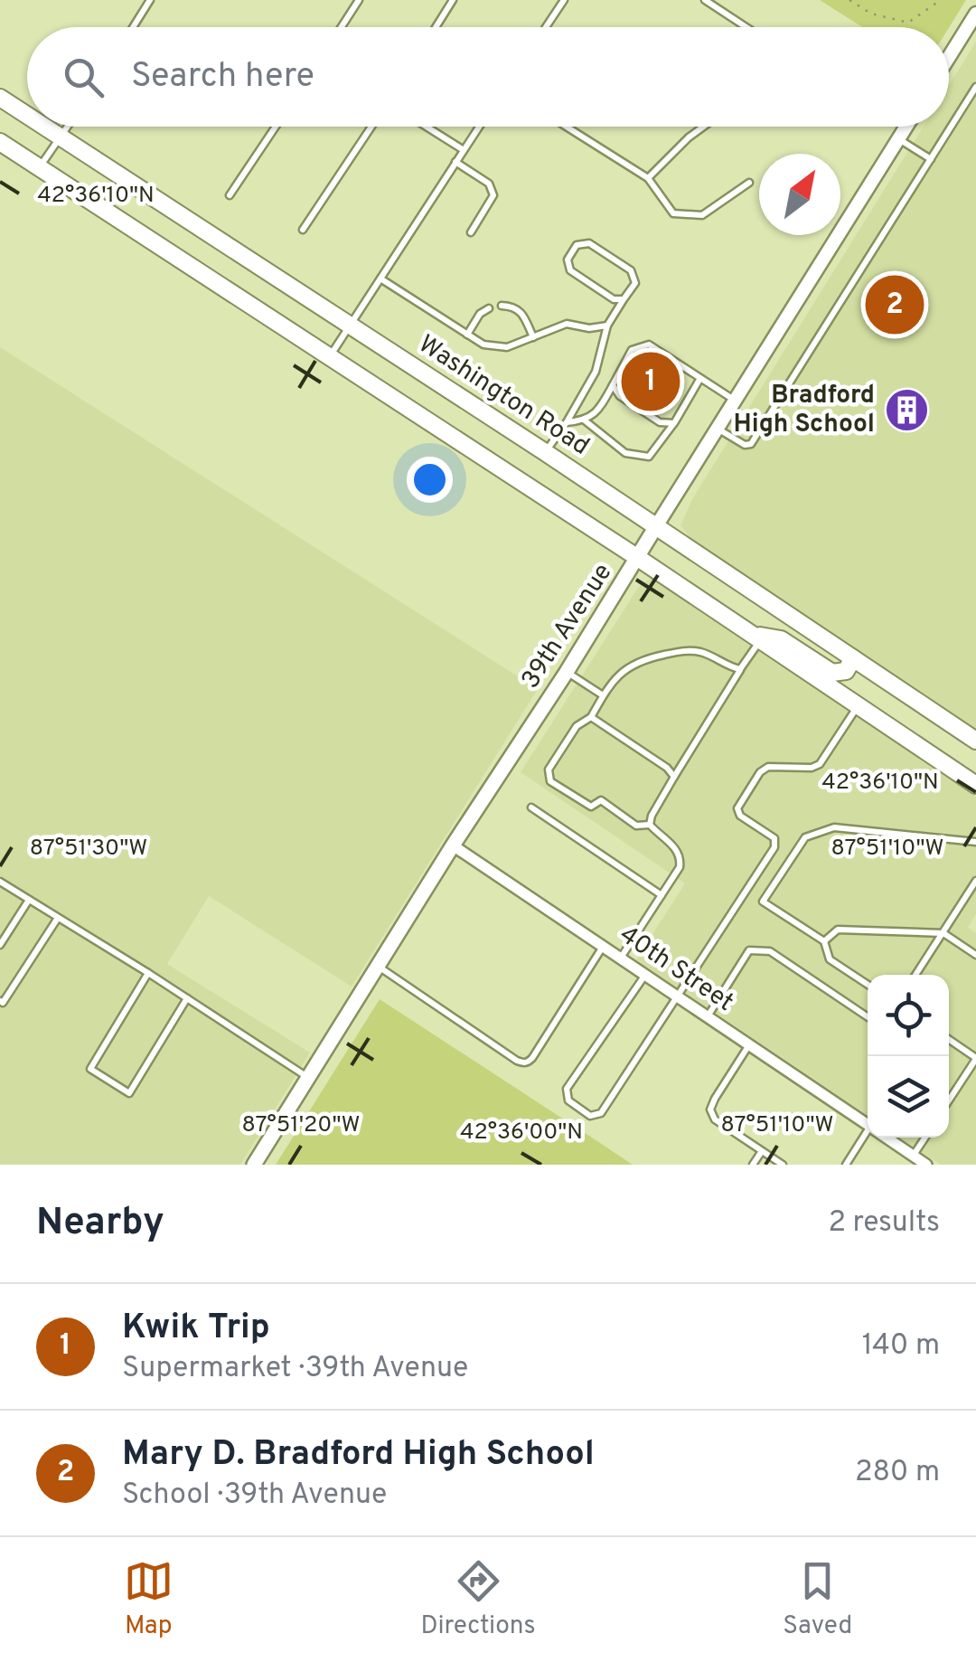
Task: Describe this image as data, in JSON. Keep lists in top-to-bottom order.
{
  "streets": {
    "main road": ["Washington Road", "39th Avenue"],
    "street": ["40th Street"]
  },
  "crossings": [
    ["Washington Road", "39th Avenue"],
    ["39th Avenue", "40th Street"]
  ],
  "places": {
    "building": ["Bradford High School"]
  },
  "north": "top right",
  "page": {
    "search": "Search here",
    "pins": ["2", "1"],
    "heading": ["Nearby", "2 results"],
    "list": [
      {
        "mark": "1",
        "name": "Kwik Trip",
        "note": "Supermarket · 39th Avenue",
        "value": "140 m"
      },
      {
        "mark": "2",
        "name": "Mary D. Bradford High School",
        "note": "School · 39th Avenue",
        "value": "280 m"
      }
    ],
    "nav": ["Map", "Directions", "Saved"]
  },
  "coordinates": [
    "42°36'10\"N",
    "87°51'10\"W",
    "87°51'30\"W",
    "87°51'20\"W",
    "42°36'00\"N"
  ]
}
